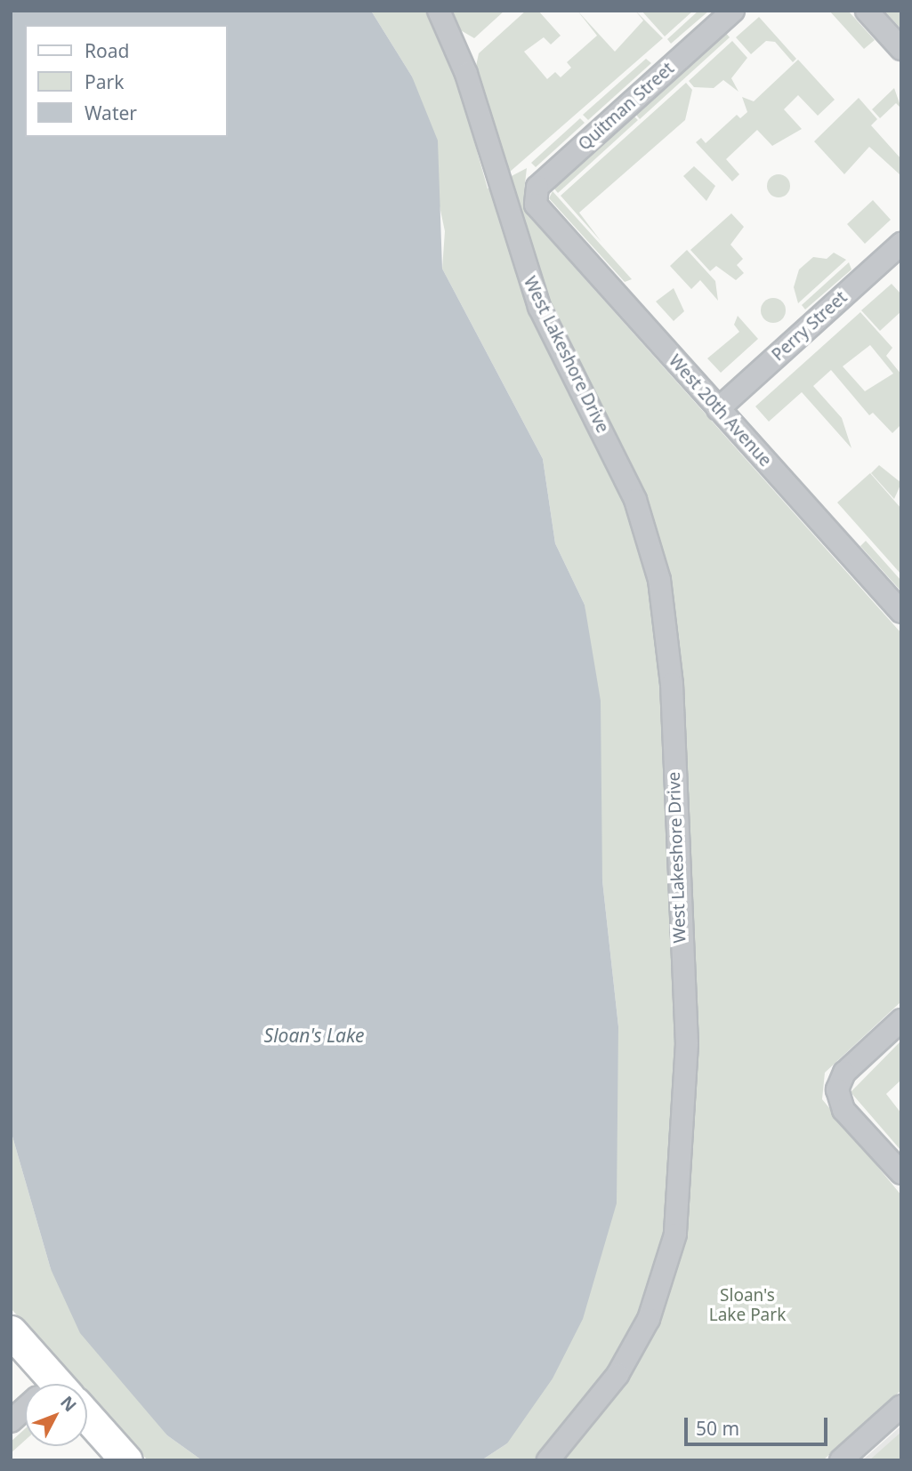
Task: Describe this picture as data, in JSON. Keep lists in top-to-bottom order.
{
  "streets": {
    "street": [
      "Quitman Street",
      "Perry Street",
      "West Lakeshore Drive",
      "West 20th Avenue"
    ]
  },
  "crossings": [
    ["Quitman Street", "West 20th Avenue"],
    ["Perry Street", "West 20th Avenue"]
  ],
  "water": ["Sloan's Lake"],
  "parks": ["Sloan's Lake Park"],
  "legend": ["Road", "Park", "Water"],
  "scale_bar": "50 m",
  "north": "top right"
}
